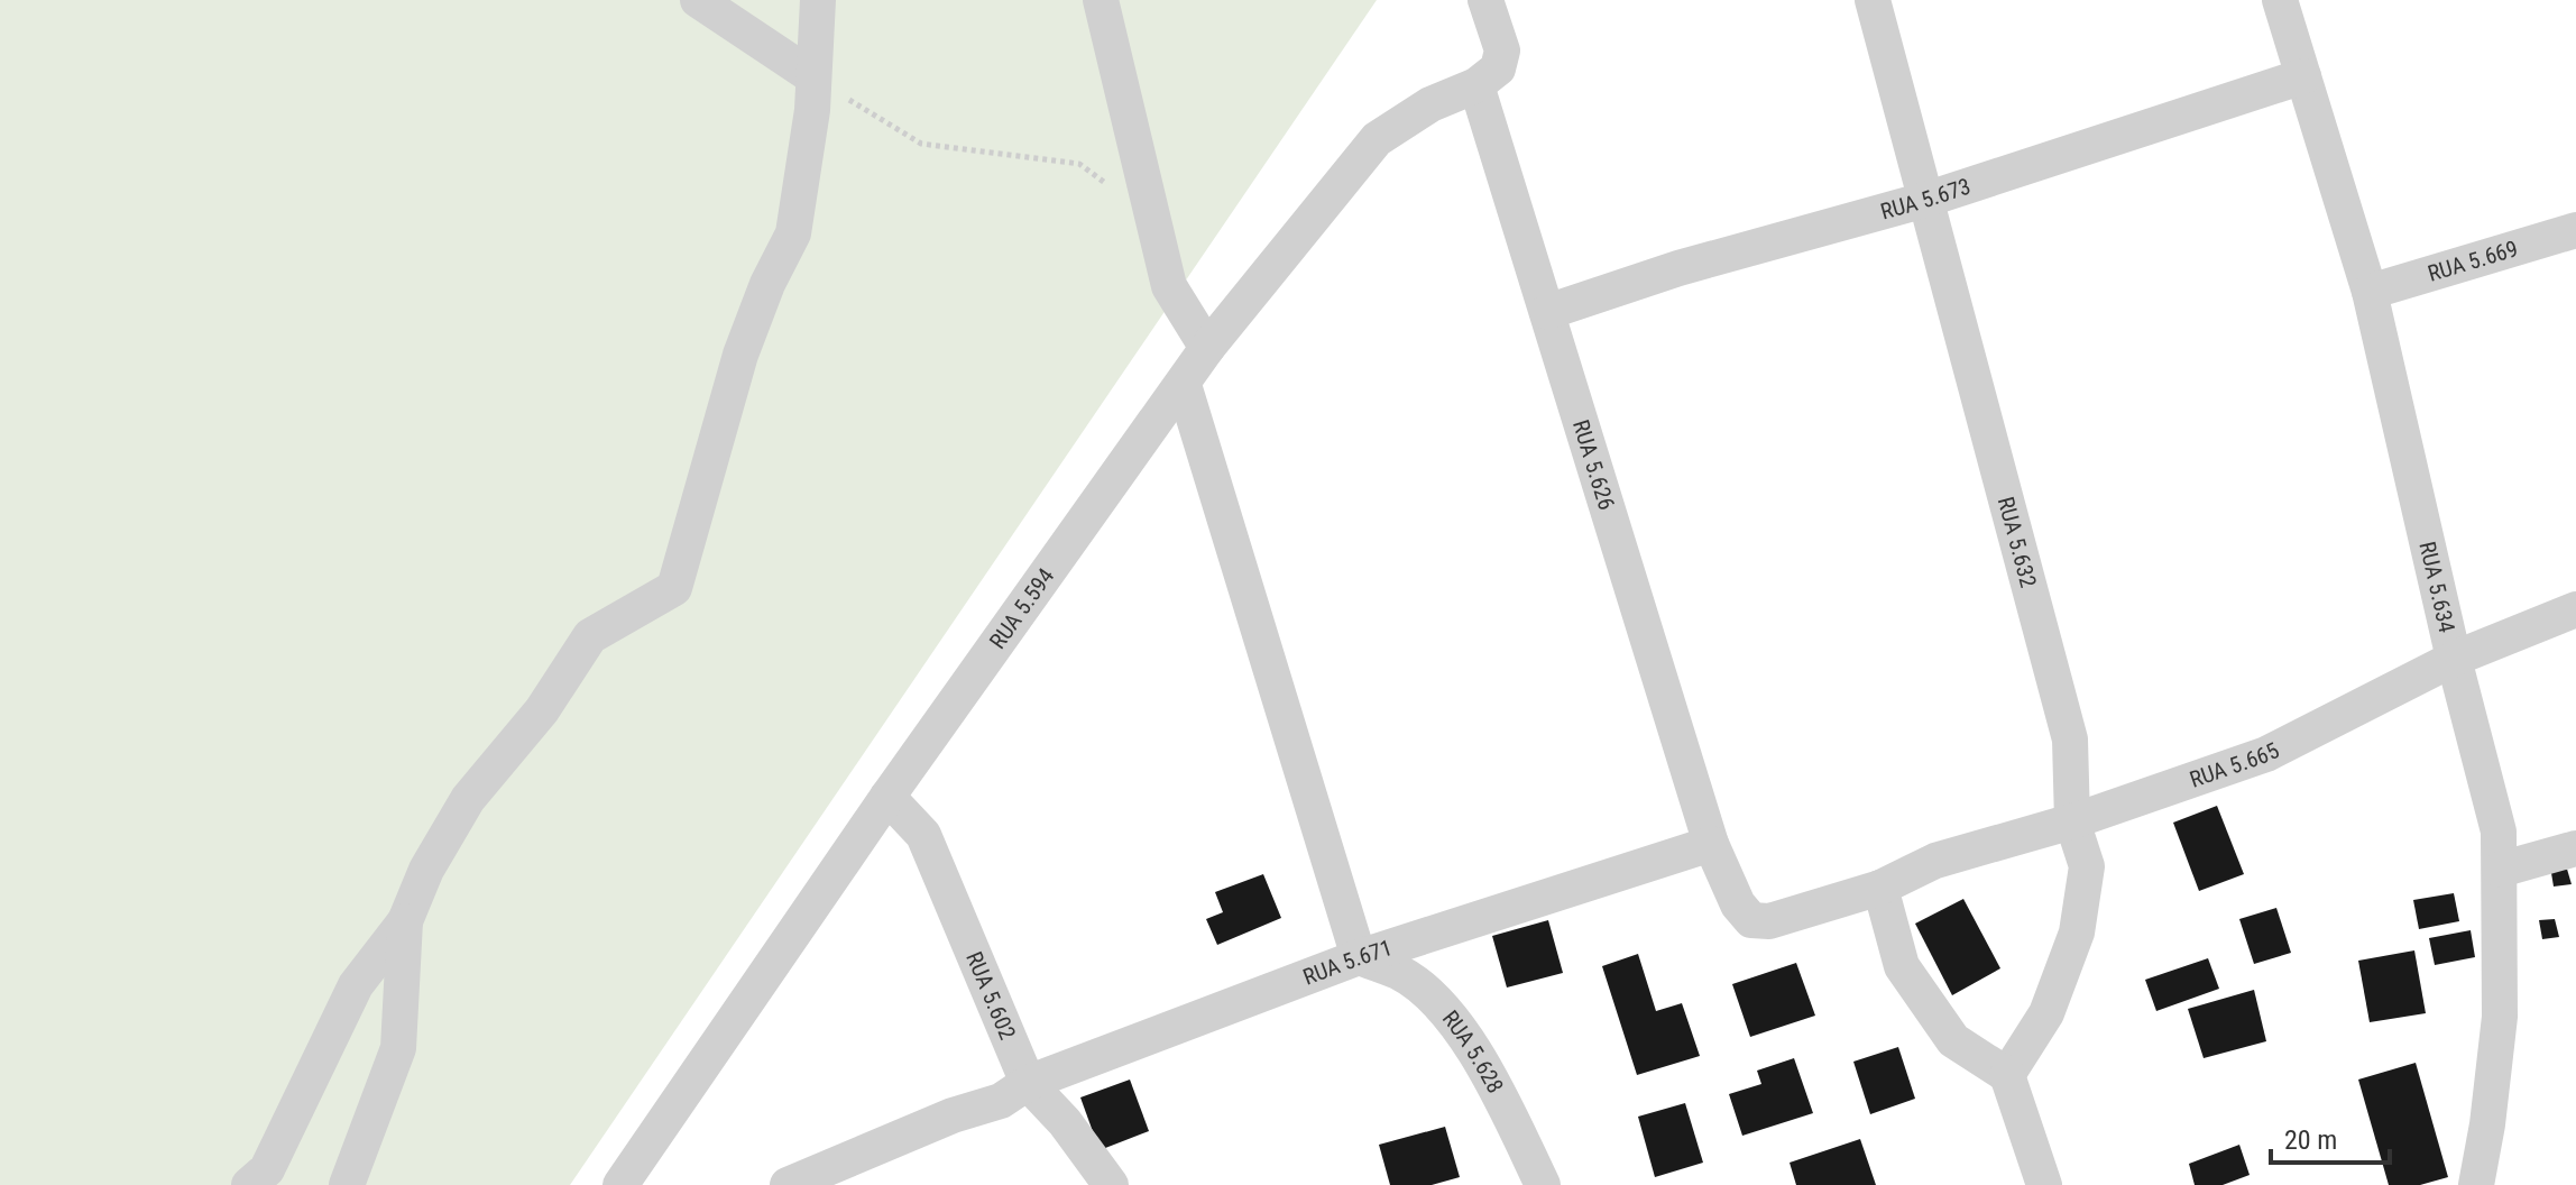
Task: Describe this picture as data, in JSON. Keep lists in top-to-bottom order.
{
  "streets": {
    "street": [
      "RUA 5.673",
      "RUA 5.669",
      "RUA 5.626",
      "RUA 5.632",
      "RUA 5.634",
      "RUA 5.594",
      "RUA 5.665",
      "RUA 5.671",
      "RUA 5.602",
      "RUA 5.628"
    ]
  },
  "crossings": [
    ["RUA 5.673", "RUA 5.626"],
    ["RUA 5.673", "RUA 5.632"],
    ["RUA 5.673", "RUA 5.634"],
    ["RUA 5.669", "RUA 5.634"],
    ["RUA 5.626", "RUA 5.594"],
    ["RUA 5.626", "RUA 5.671"],
    ["RUA 5.632", "RUA 5.665"],
    ["RUA 5.634", "RUA 5.665"],
    ["RUA 5.594", "RUA 5.602"],
    ["RUA 5.671", "RUA 5.602"],
    ["RUA 5.671", "RUA 5.628"]
  ],
  "scale_bar": "20 m"
}
